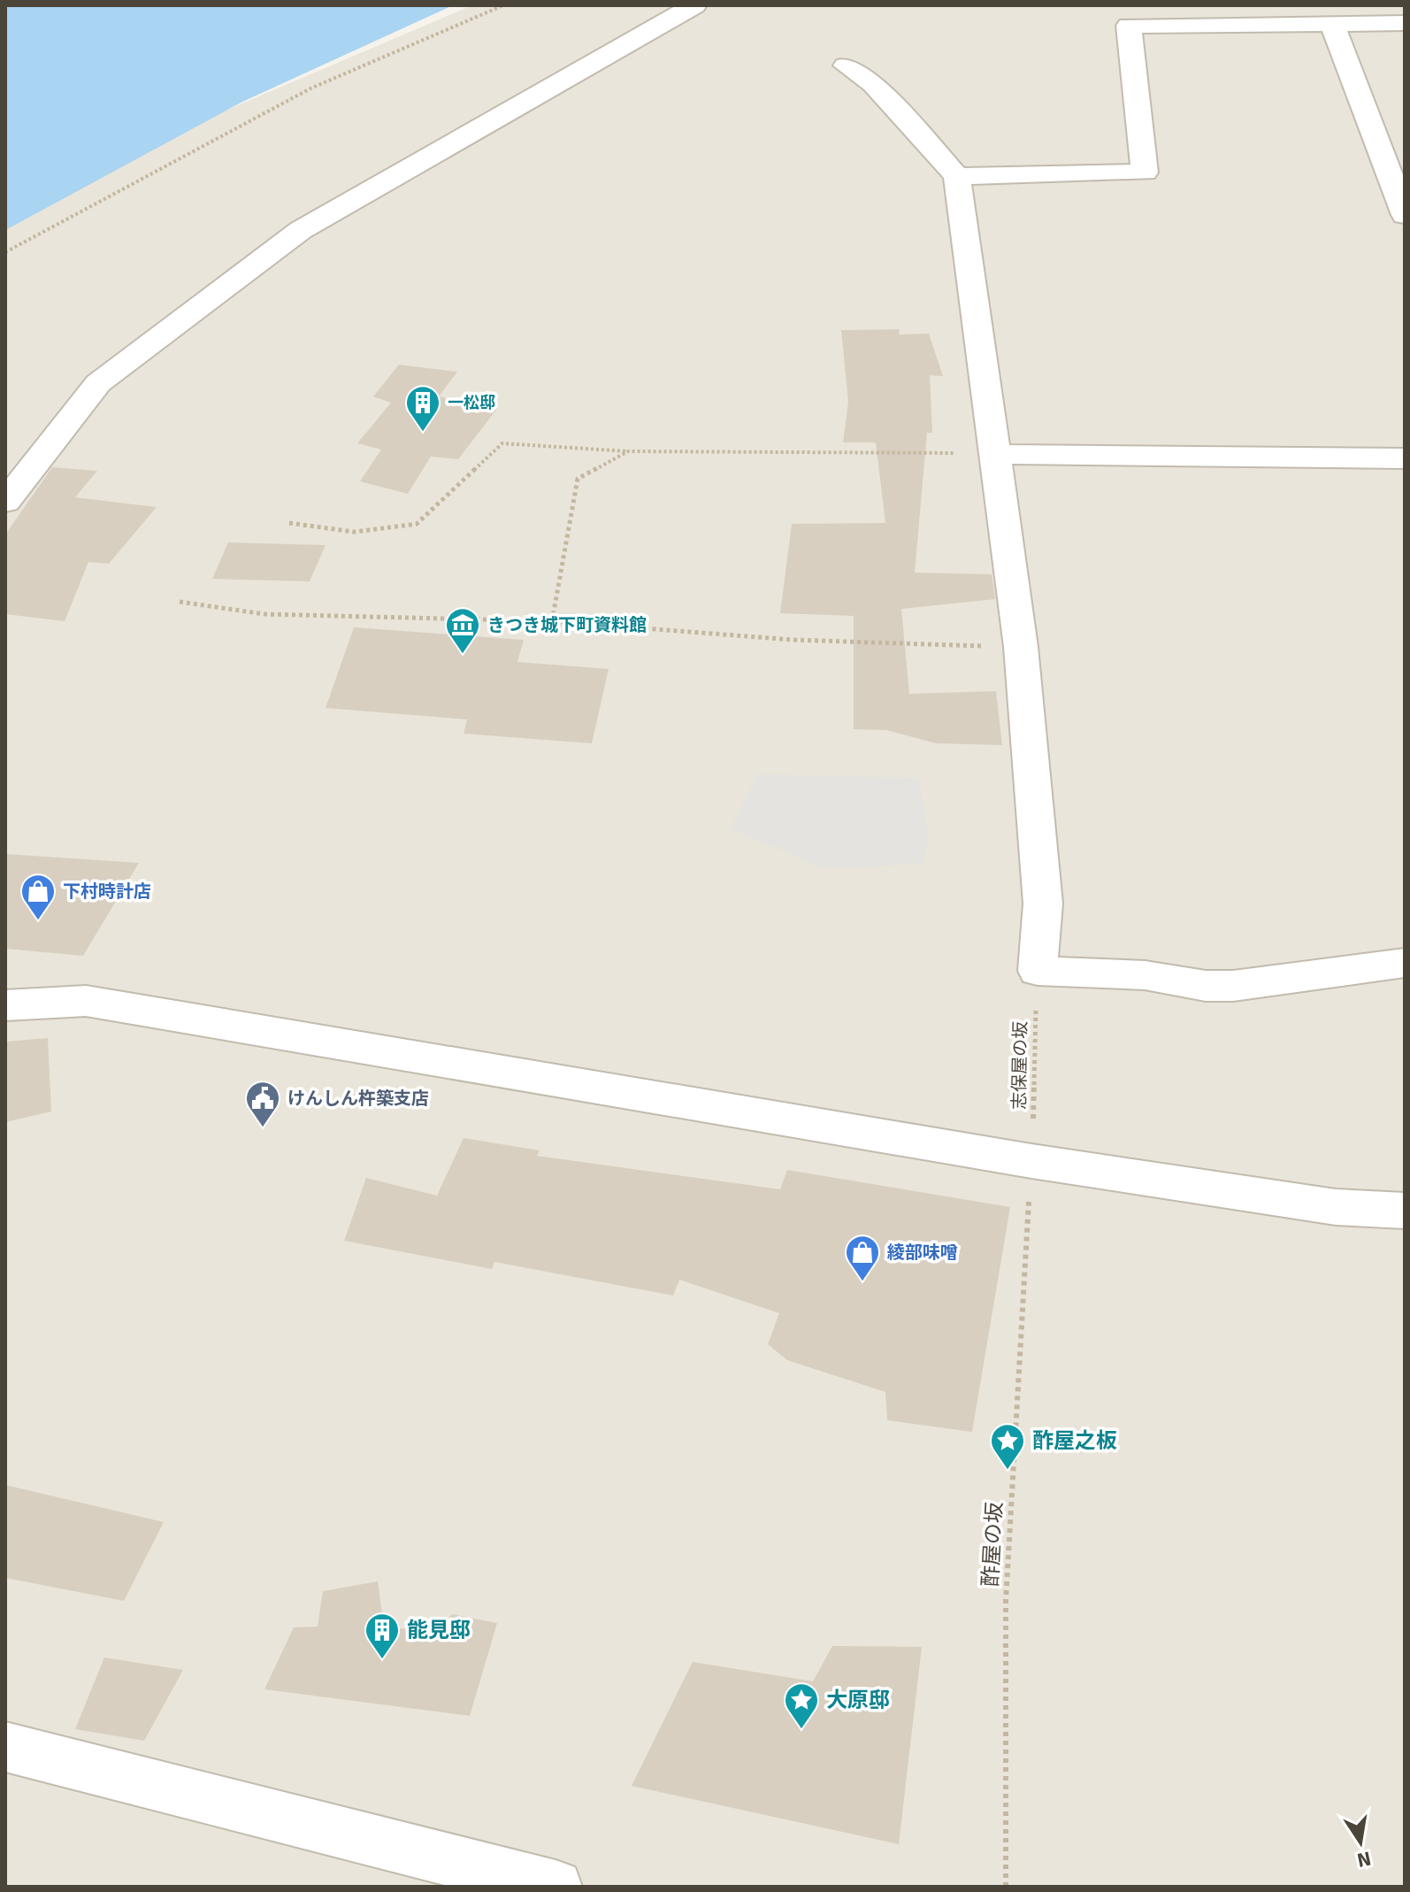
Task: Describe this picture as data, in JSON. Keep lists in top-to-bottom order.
{
  "streets": {
    "path": ["志保屋の坂", "酢屋の坂"]
  },
  "crossings": [
    ["志保屋の坂", "酢屋の坂"]
  ],
  "places": {
    "building": ["一松邸", "能見邸"],
    "museum": ["きつき城下町資料館"],
    "shop": ["下村時計店", "綾部味噌"],
    "public building": ["けんしん杵築支店"],
    "place": ["酢屋之板", "大原邸"]
  },
  "north": "bottom"
}
